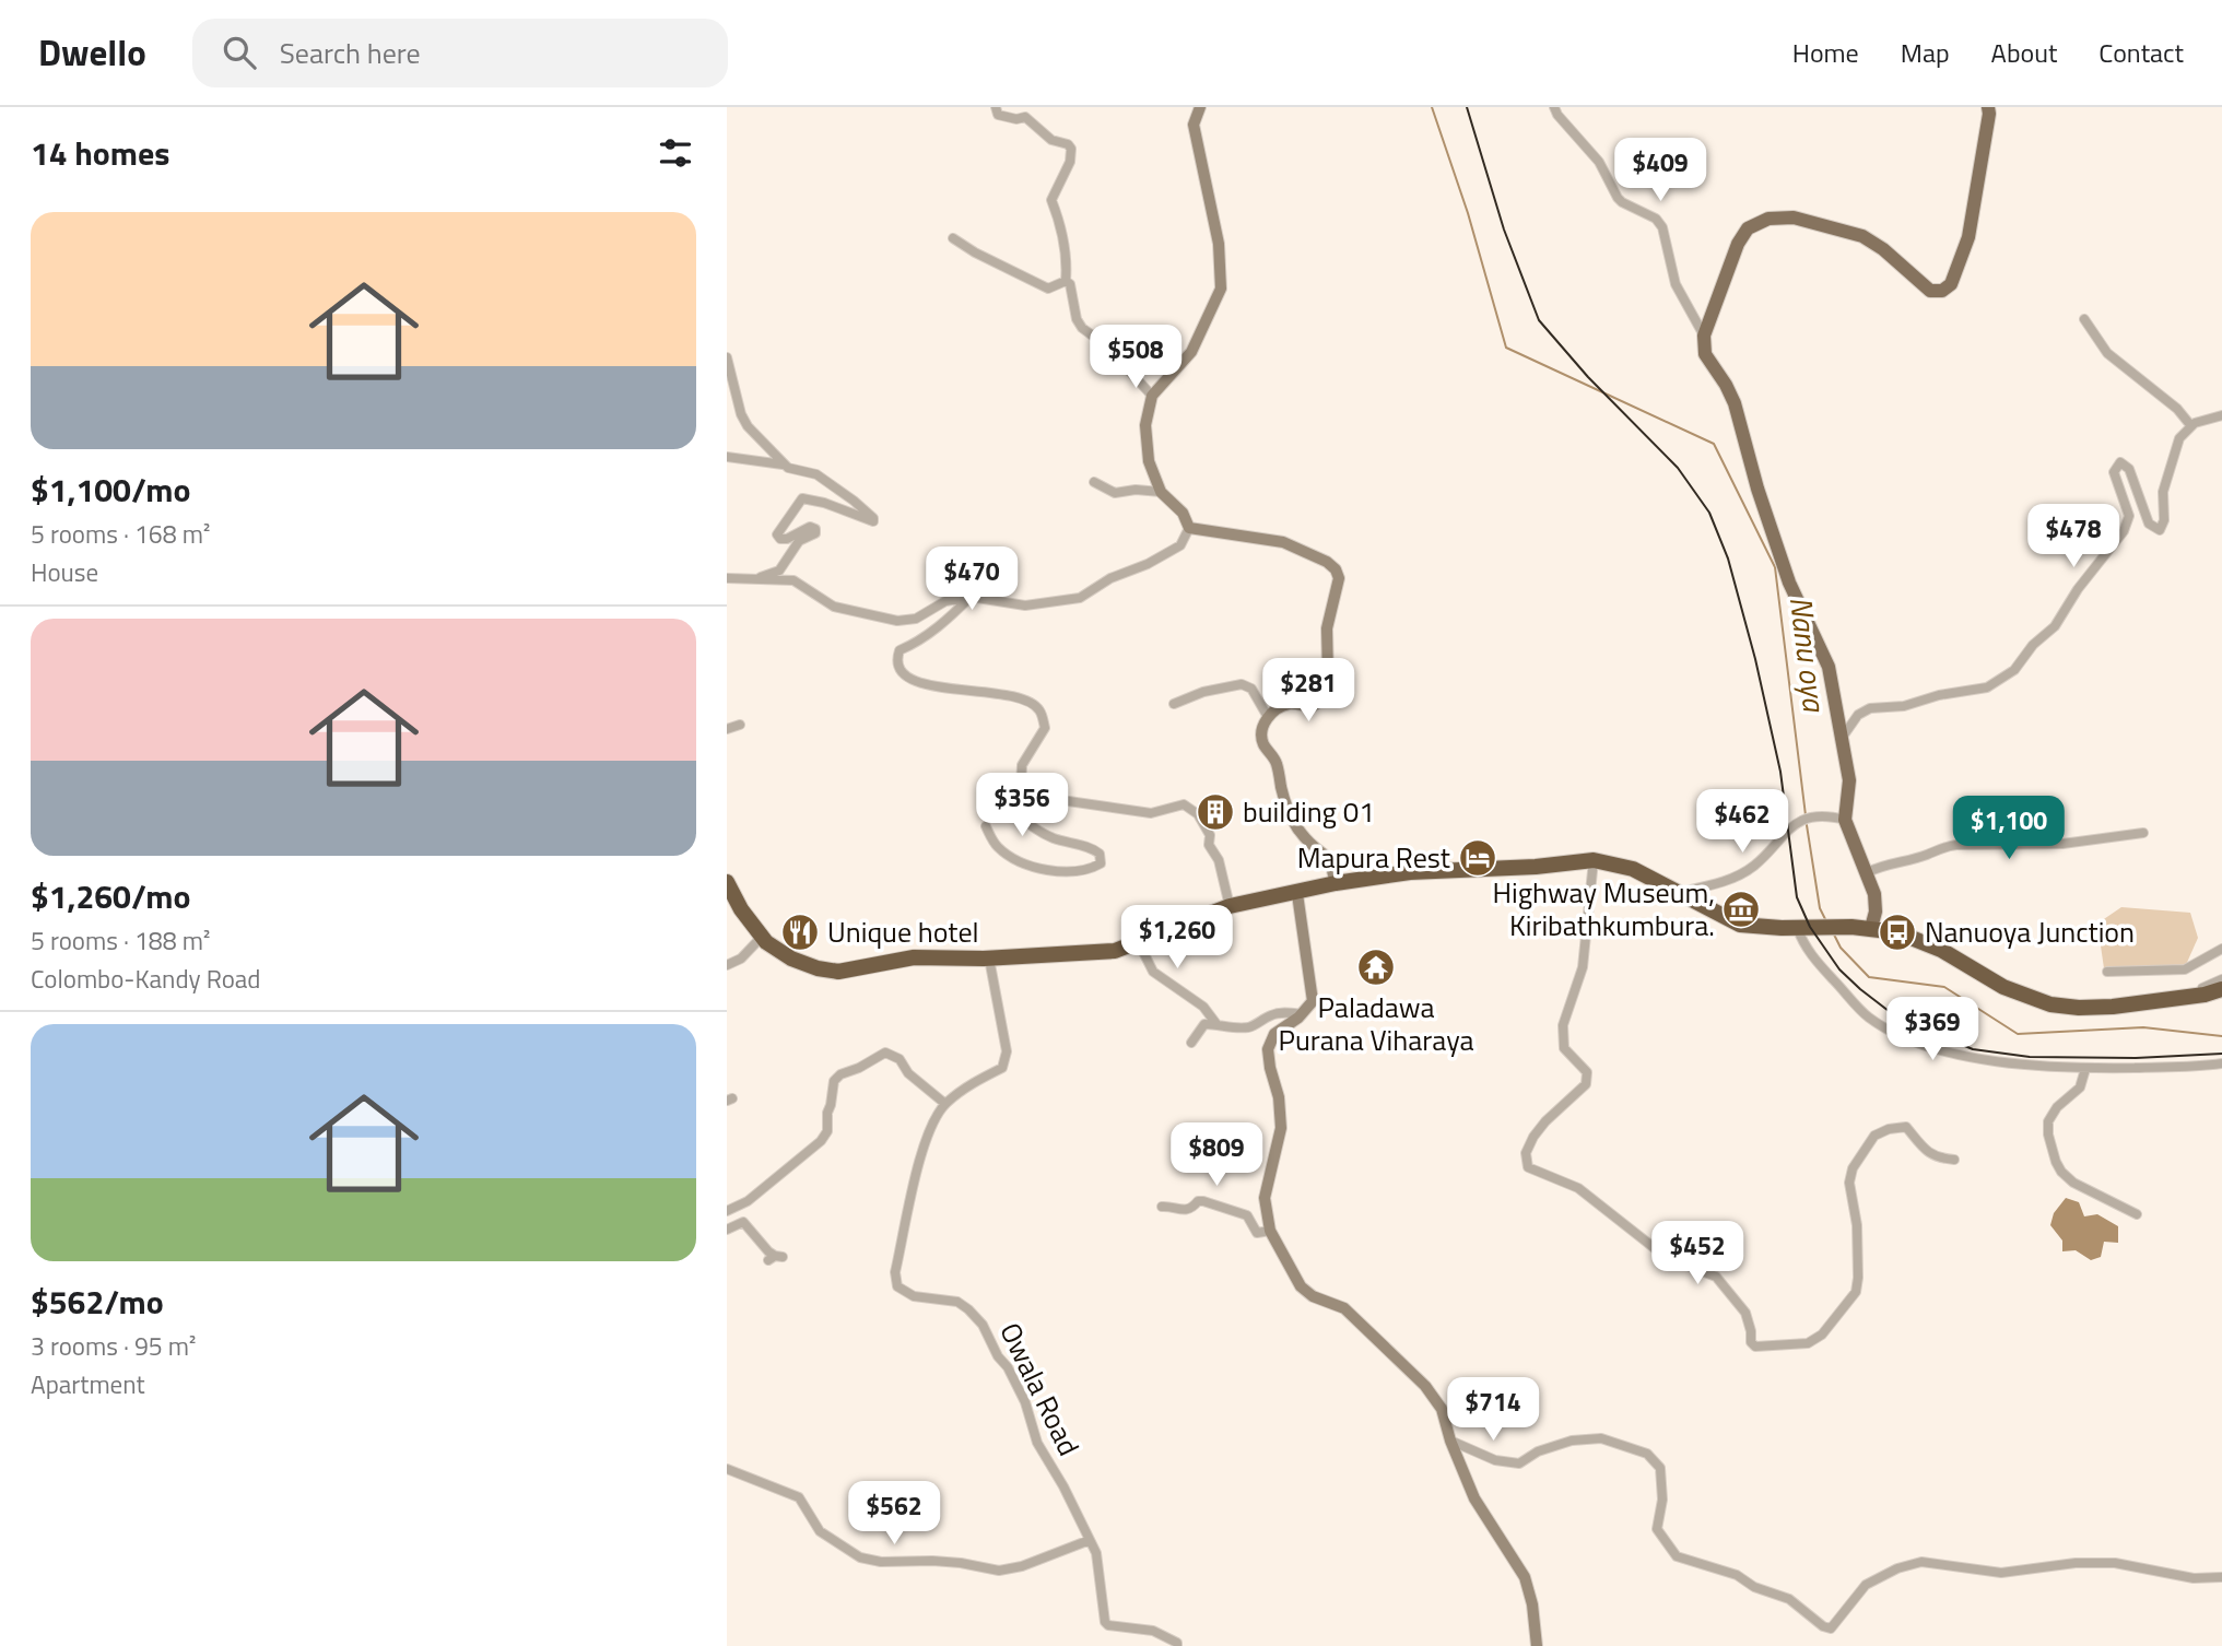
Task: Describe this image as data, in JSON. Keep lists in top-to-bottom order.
{
  "streets": {
    "street": ["Owala Road"]
  },
  "water": ["Nanu oya"],
  "places": {
    "building": ["building 01"],
    "hotel": ["Mapura Rest"],
    "museum": ["Highway Museum, Kiribathkumbura."],
    "restaurant": ["Unique hotel"],
    "bus stop": ["Nanuoya Junction"],
    "temple": ["Paladawa Purana Viharaya"]
  },
  "page": {
    "header": "Dwello",
    "search": "Search here",
    "nav": [
      "Home",
      "Map",
      "About",
      "Contact"
    ],
    "heading": "14 homes",
    "price": [
      "$409",
      "$508",
      "$478",
      "$470",
      "$281",
      "$356",
      "$462",
      "$1,100",
      "$1,260",
      "$369",
      "$809",
      "$452",
      "$714",
      "$562"
    ],
    "list": [
      {
        "name": "$1,100/mo",
        "note": "5 rooms · 168 m² · House"
      },
      {
        "name": "$1,260/mo",
        "note": "5 rooms · 188 m² · Colombo-Kandy Road"
      },
      {
        "name": "$562/mo",
        "note": "3 rooms · 95 m² · Apartment"
      }
    ]
  }
}
